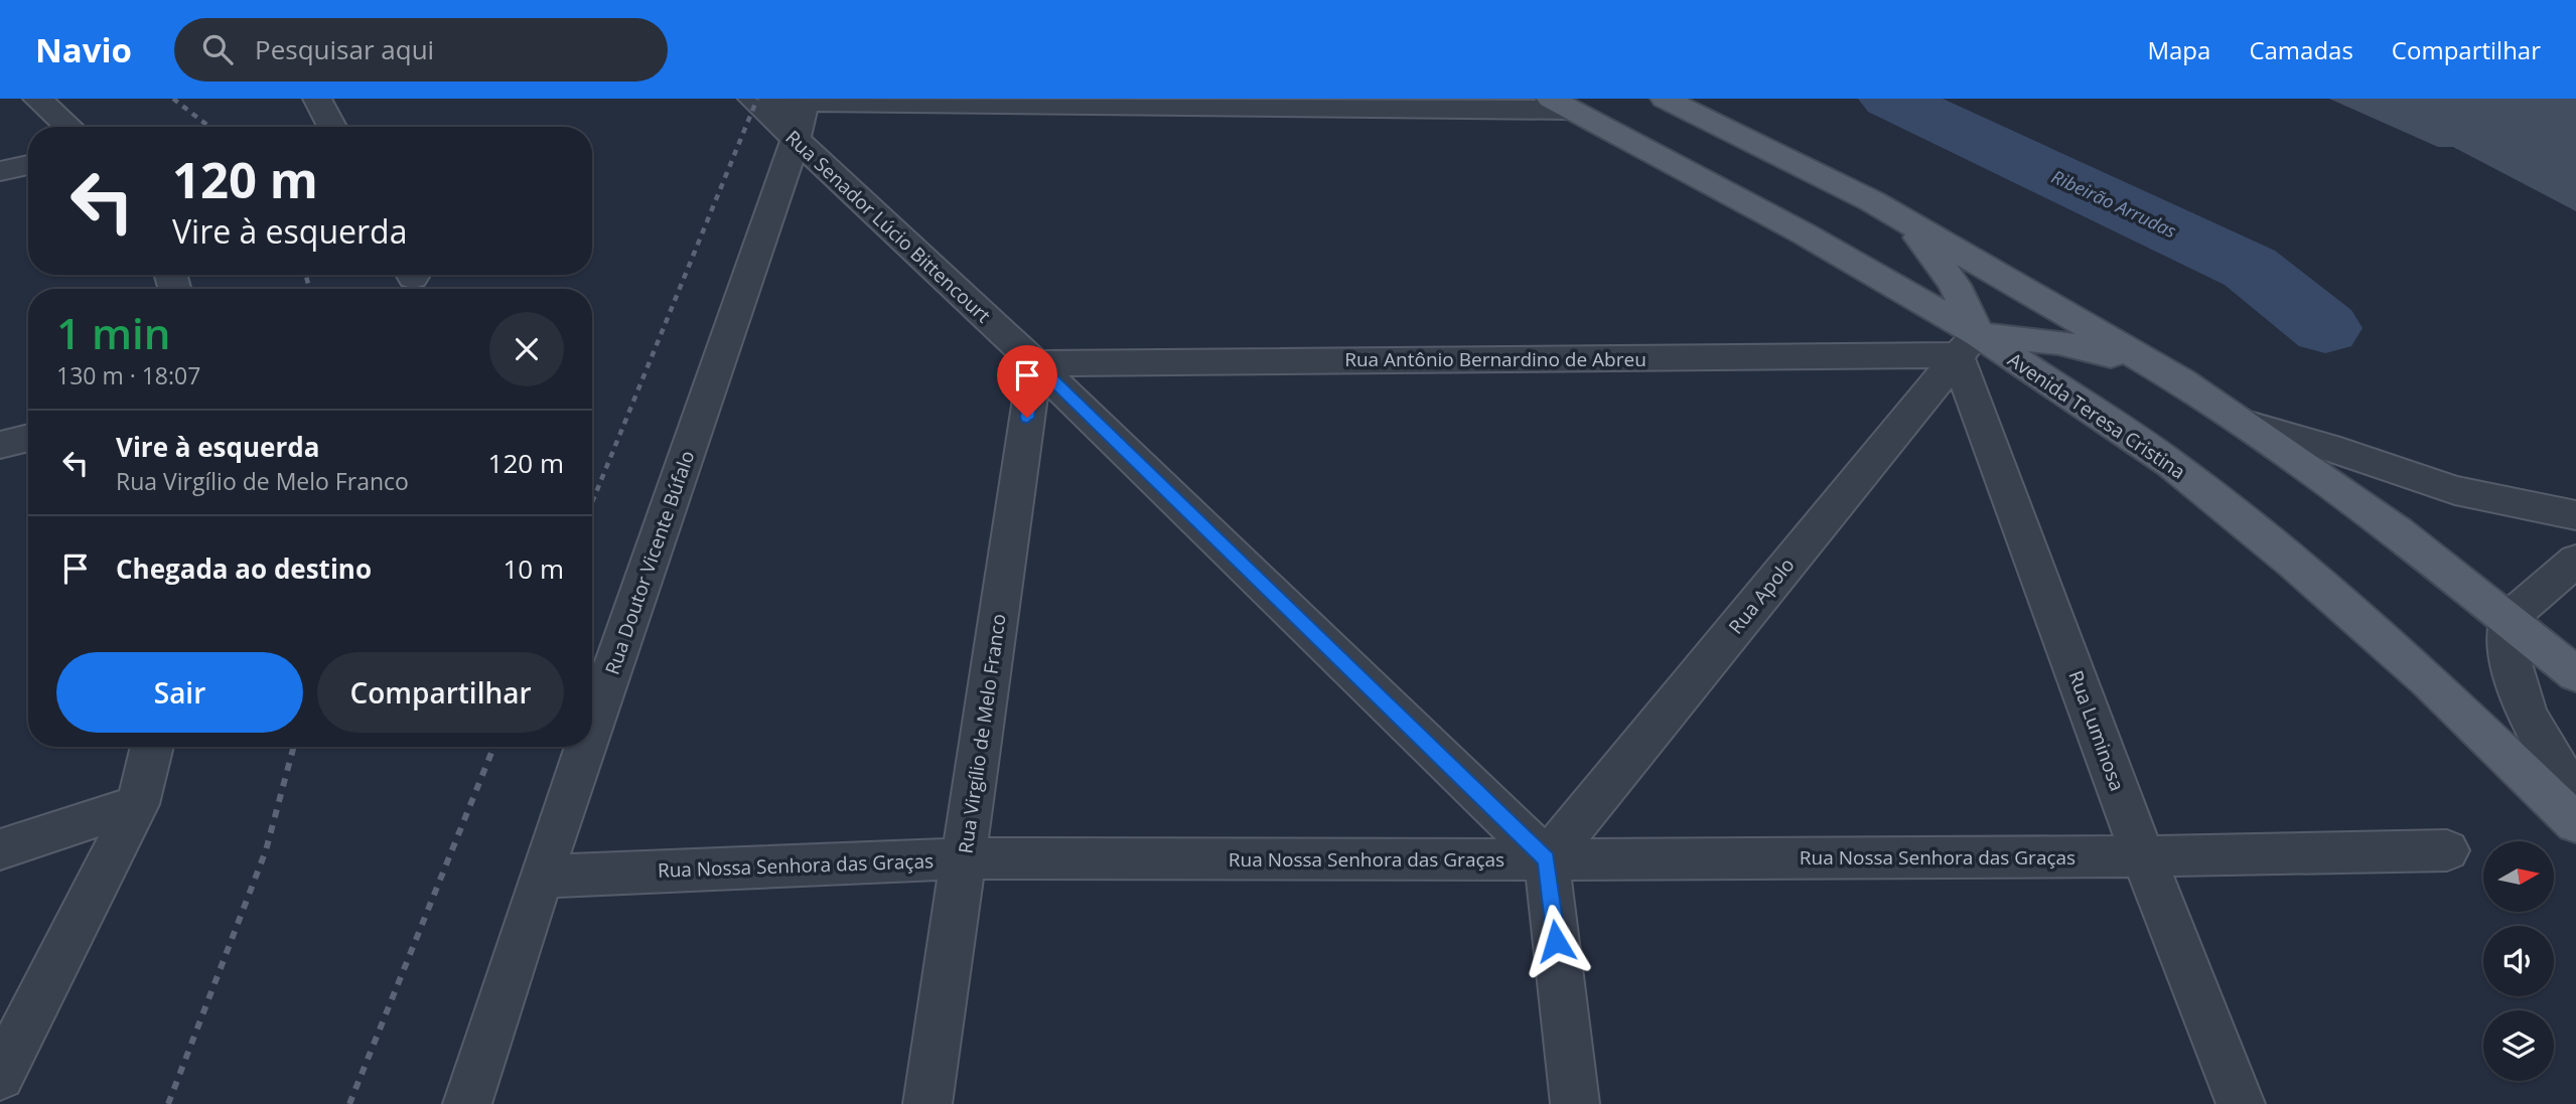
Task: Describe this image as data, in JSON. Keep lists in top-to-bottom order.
{
  "streets": {
    "main road": ["Avenida Teresa Cristina"],
    "street": [
      "Rua Senador Lúcio Bittencourt",
      "Rua Antônio Bernardino de Abreu",
      "Rua Doutor Vicente Búfalo",
      "Rua Apolo",
      "Rua Luminosa",
      "Rua Virgílio de Melo Franco",
      "Rua Nossa Senhora das Graças"
    ]
  },
  "crossings": [
    ["Rua Senador Lúcio Bittencourt", "Rua Antônio Bernardino de Abreu"],
    ["Rua Senador Lúcio Bittencourt", "Rua Doutor Vicente Búfalo"],
    ["Rua Senador Lúcio Bittencourt", "Rua Apolo"],
    ["Rua Senador Lúcio Bittencourt", "Rua Virgílio de Melo Franco"],
    ["Rua Senador Lúcio Bittencourt", "Rua Nossa Senhora das Graças"],
    ["Rua Antônio Bernardino de Abreu", "Avenida Teresa Cristina"],
    ["Rua Antônio Bernardino de Abreu", "Rua Apolo"],
    ["Rua Antônio Bernardino de Abreu", "Rua Luminosa"],
    ["Rua Antônio Bernardino de Abreu", "Rua Virgílio de Melo Franco"],
    ["Avenida Teresa Cristina", "Rua Apolo"],
    ["Avenida Teresa Cristina", "Rua Luminosa"],
    ["Rua Doutor Vicente Búfalo", "Rua Nossa Senhora das Graças"],
    ["Rua Apolo", "Rua Luminosa"],
    ["Rua Apolo", "Rua Nossa Senhora das Graças"],
    ["Rua Luminosa", "Rua Nossa Senhora das Graças"],
    ["Rua Virgílio de Melo Franco", "Rua Nossa Senhora das Graças"]
  ],
  "water": ["Ribeirão Arrudas"],
  "north": "right",
  "page": {
    "header": "Navio",
    "search": "Pesquisar aqui",
    "nav": ["Mapa", "Camadas", "Compartilhar"],
    "turn": ["120 m", "Vire à esquerda"],
    "heading": ["1 min", "130 m · 18:07"],
    "list": [
      {
        "name": "Vire à esquerda",
        "note": "Rua Virgílio de Melo Franco",
        "value": "120 m"
      },
      {
        "name": "Chegada ao destino",
        "value": "10 m"
      }
    ],
    "buttons": ["Sair", "Compartilhar"]
  }
}
